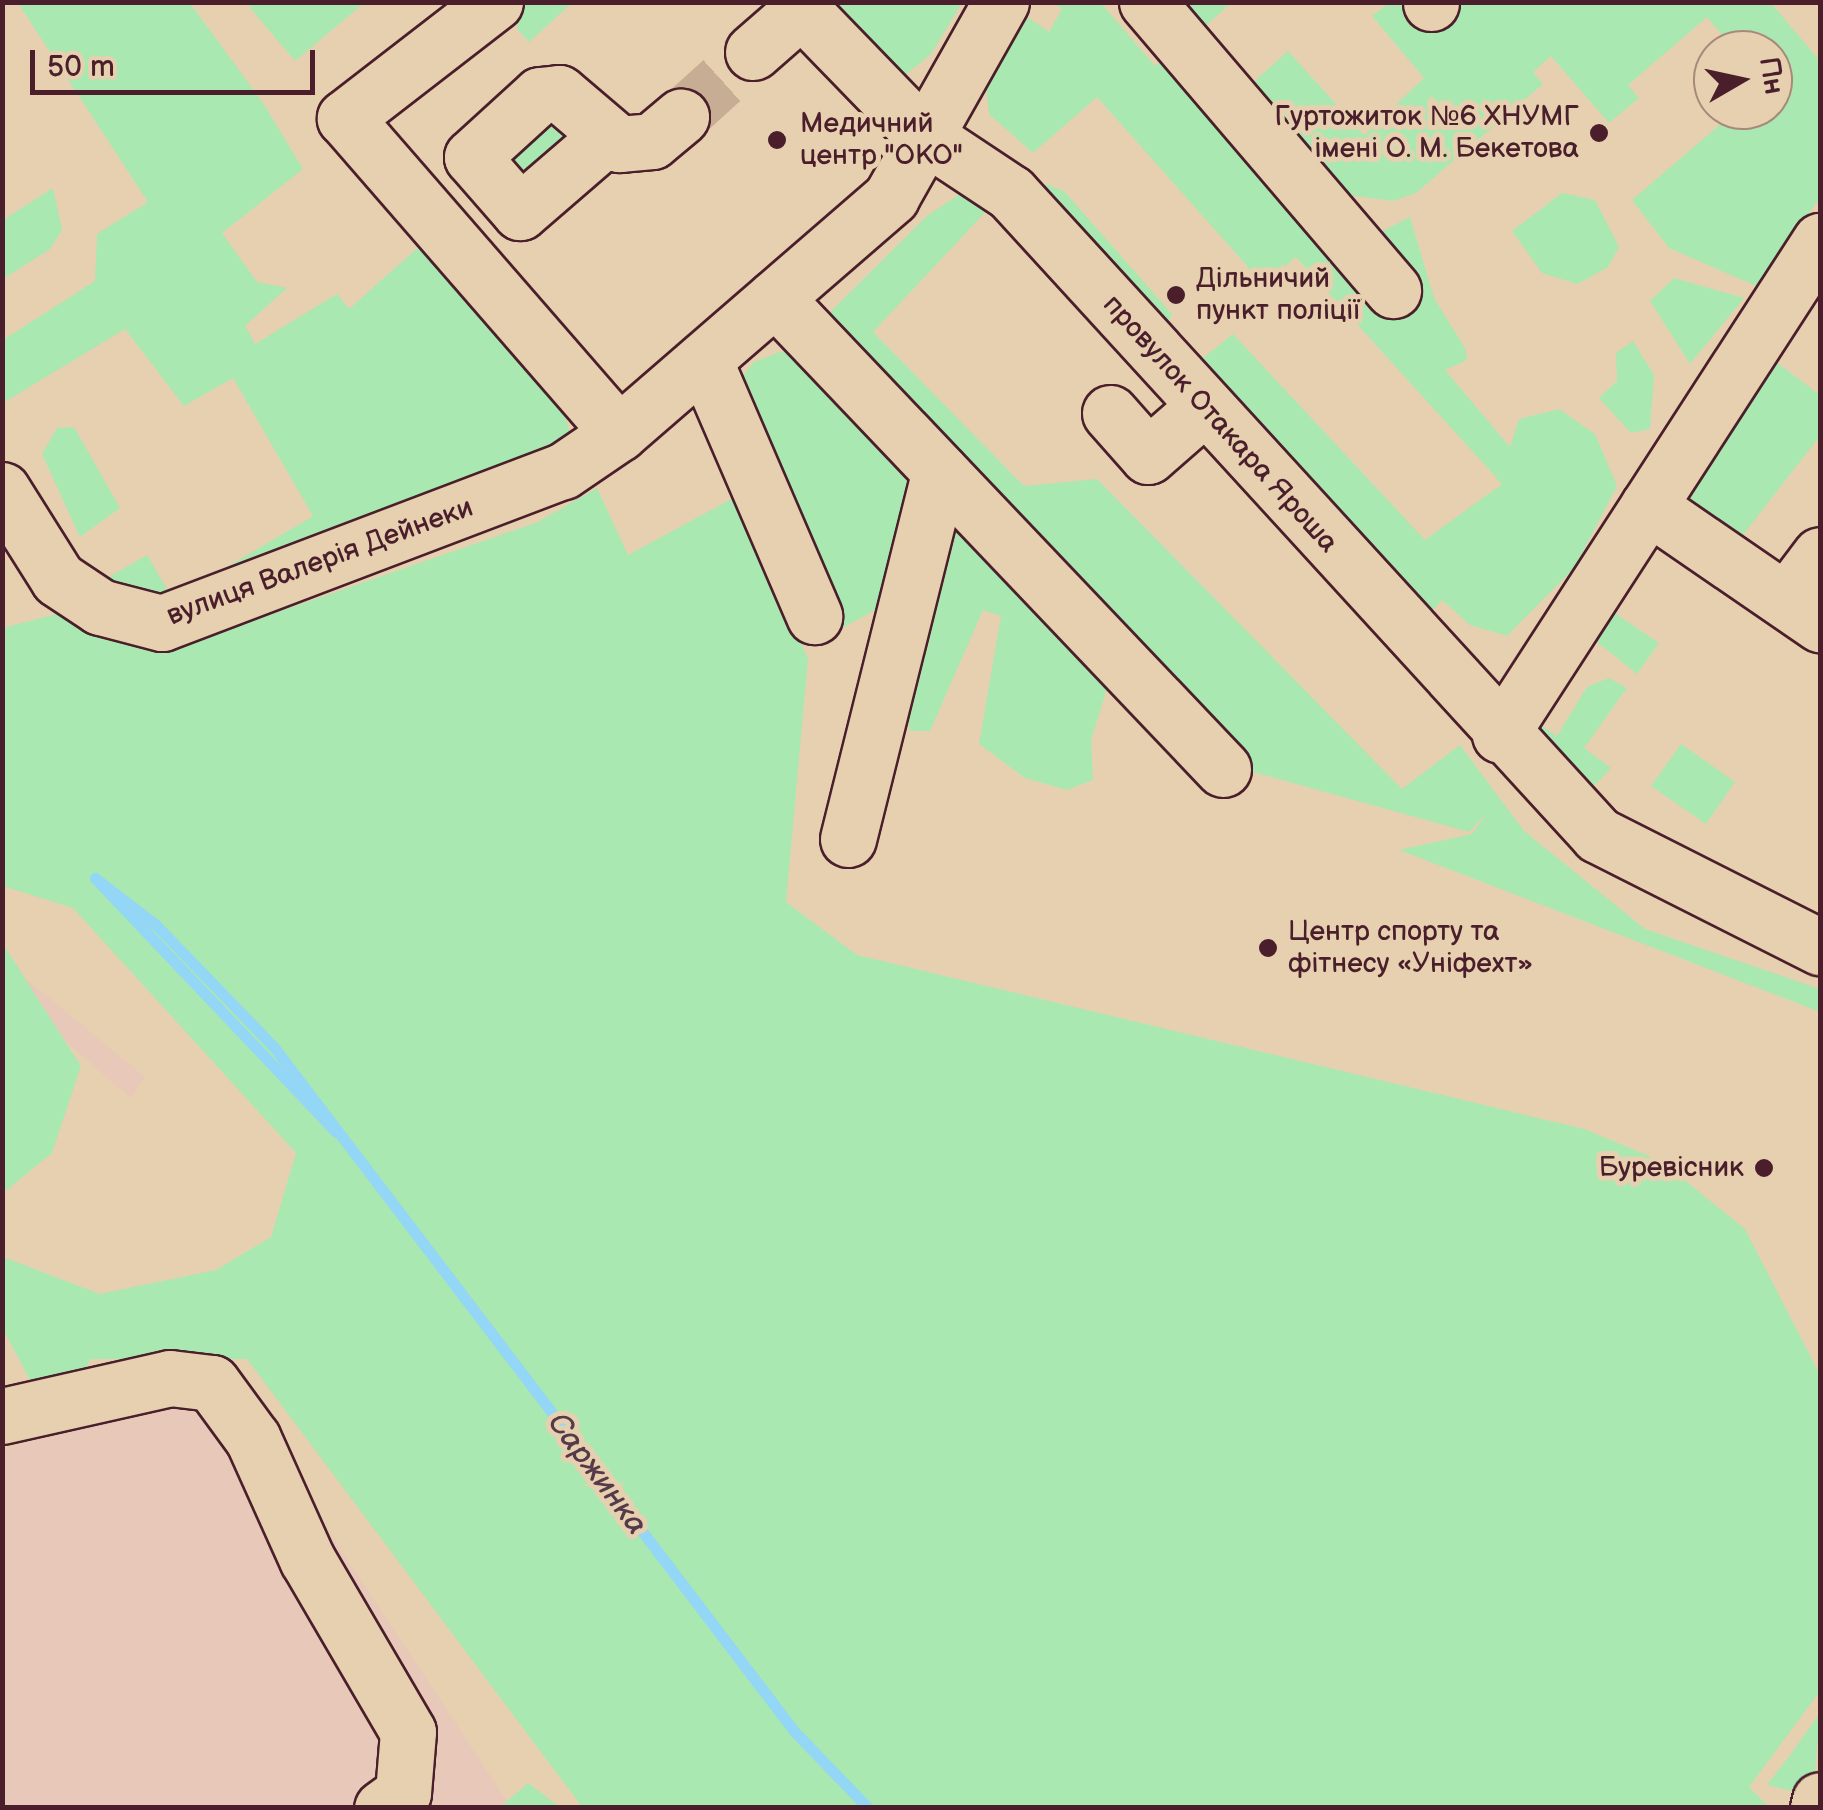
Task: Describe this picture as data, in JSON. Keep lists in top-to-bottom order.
{
  "streets": {
    "street": ["провулок Отакара Яроша", "вулиця Валерія Дейнеки"]
  },
  "crossings": [
    ["провулок Отакара Яроша", "вулиця Валерія Дейнеки"]
  ],
  "water": ["Саржинка"],
  "places": [
    "Гуртожиток №6 ХНУМГ імені О. М. Бекетова",
    "Медичний центр \"ОКО\"",
    "Дільничий пункт поліції",
    "Центр спорту та фітнесу «Уніфехт»",
    "Буревісник"
  ],
  "scale_bar": "50 m",
  "north": "right"
}
